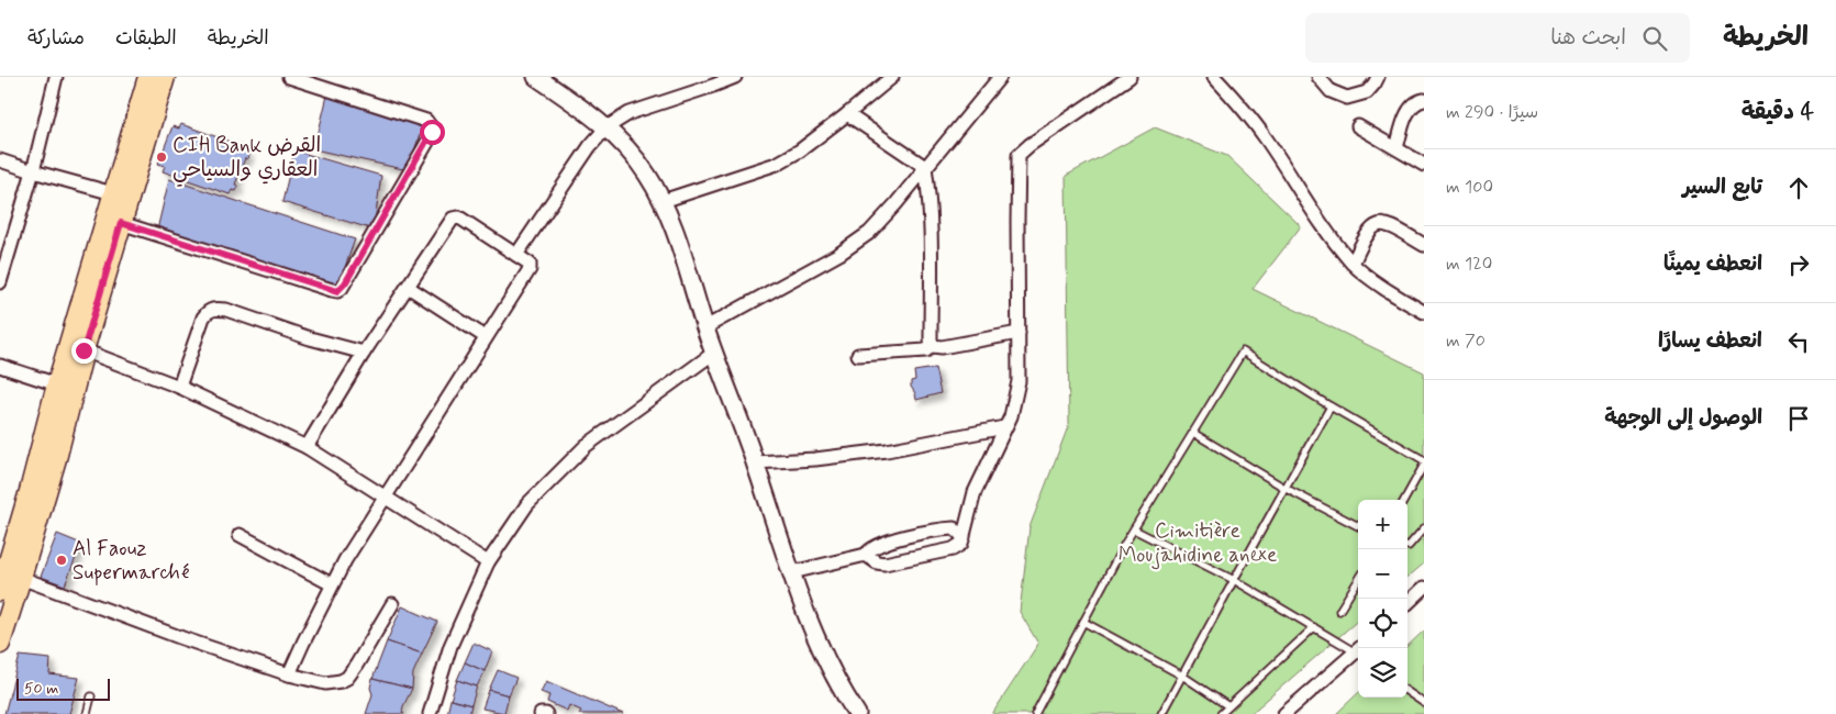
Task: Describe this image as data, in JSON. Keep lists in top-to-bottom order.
{
  "parks": ["Cimitière Moujahidine anexe"],
  "places": ["CIH Bank القرض العقاري والسياحي", "Al Faouz Supermarché"],
  "scale_bar": "50 m",
  "page": {
    "header": "الخريطة",
    "search": "ابحث هنا",
    "nav": ["الخريطة", "الطبقات", "مشاركة"],
    "heading": ["4 دقيقة", "سيرًا · 290 m"],
    "list": [
      ["تابع السير", "100 m"],
      ["انعطف يمينًا", "120 m"],
      ["انعطف يسارًا", "70 m"],
      "الوصول إلى الوجهة"
    ],
    "map_buttons": ["+", "−"],
    "scale": "50 m"
  }
}
